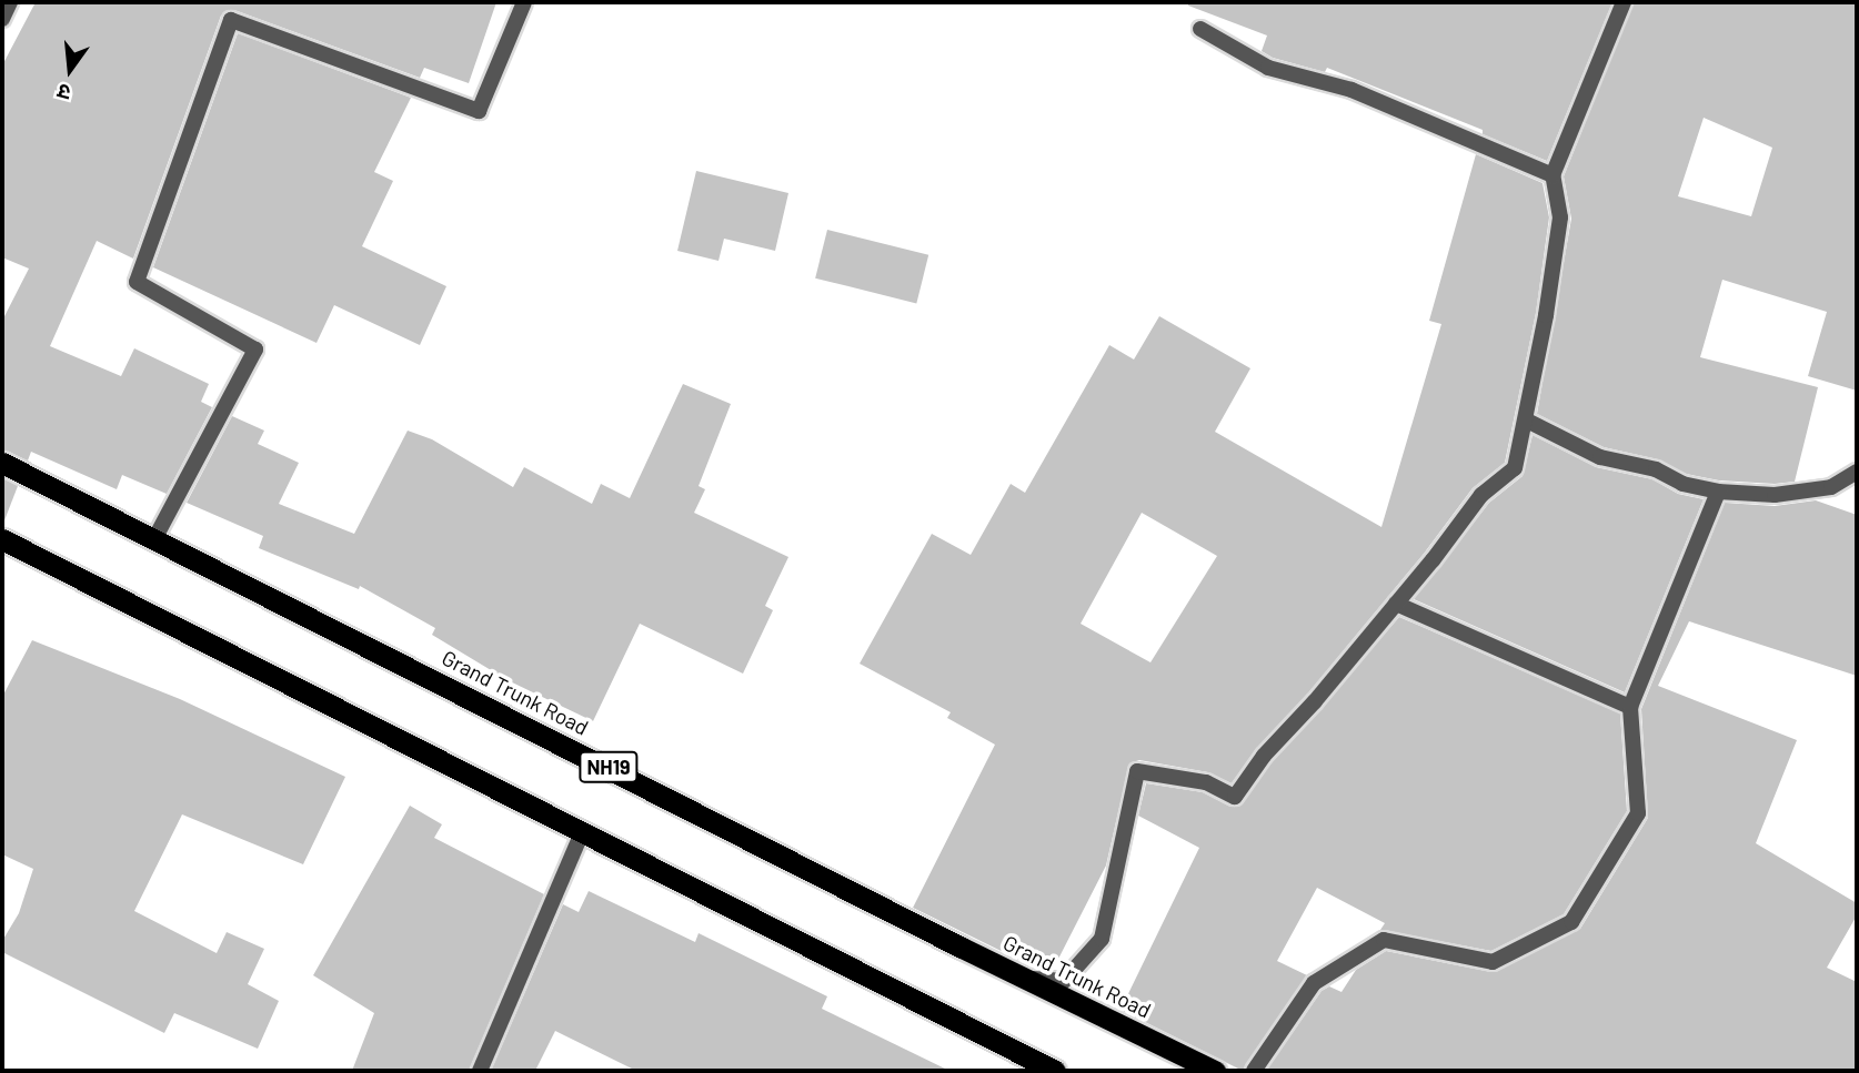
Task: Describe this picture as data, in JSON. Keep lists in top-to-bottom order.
{
  "streets": {
    "highway": ["Grand Trunk Road", "NH19"]
  },
  "north": "bottom"
}
